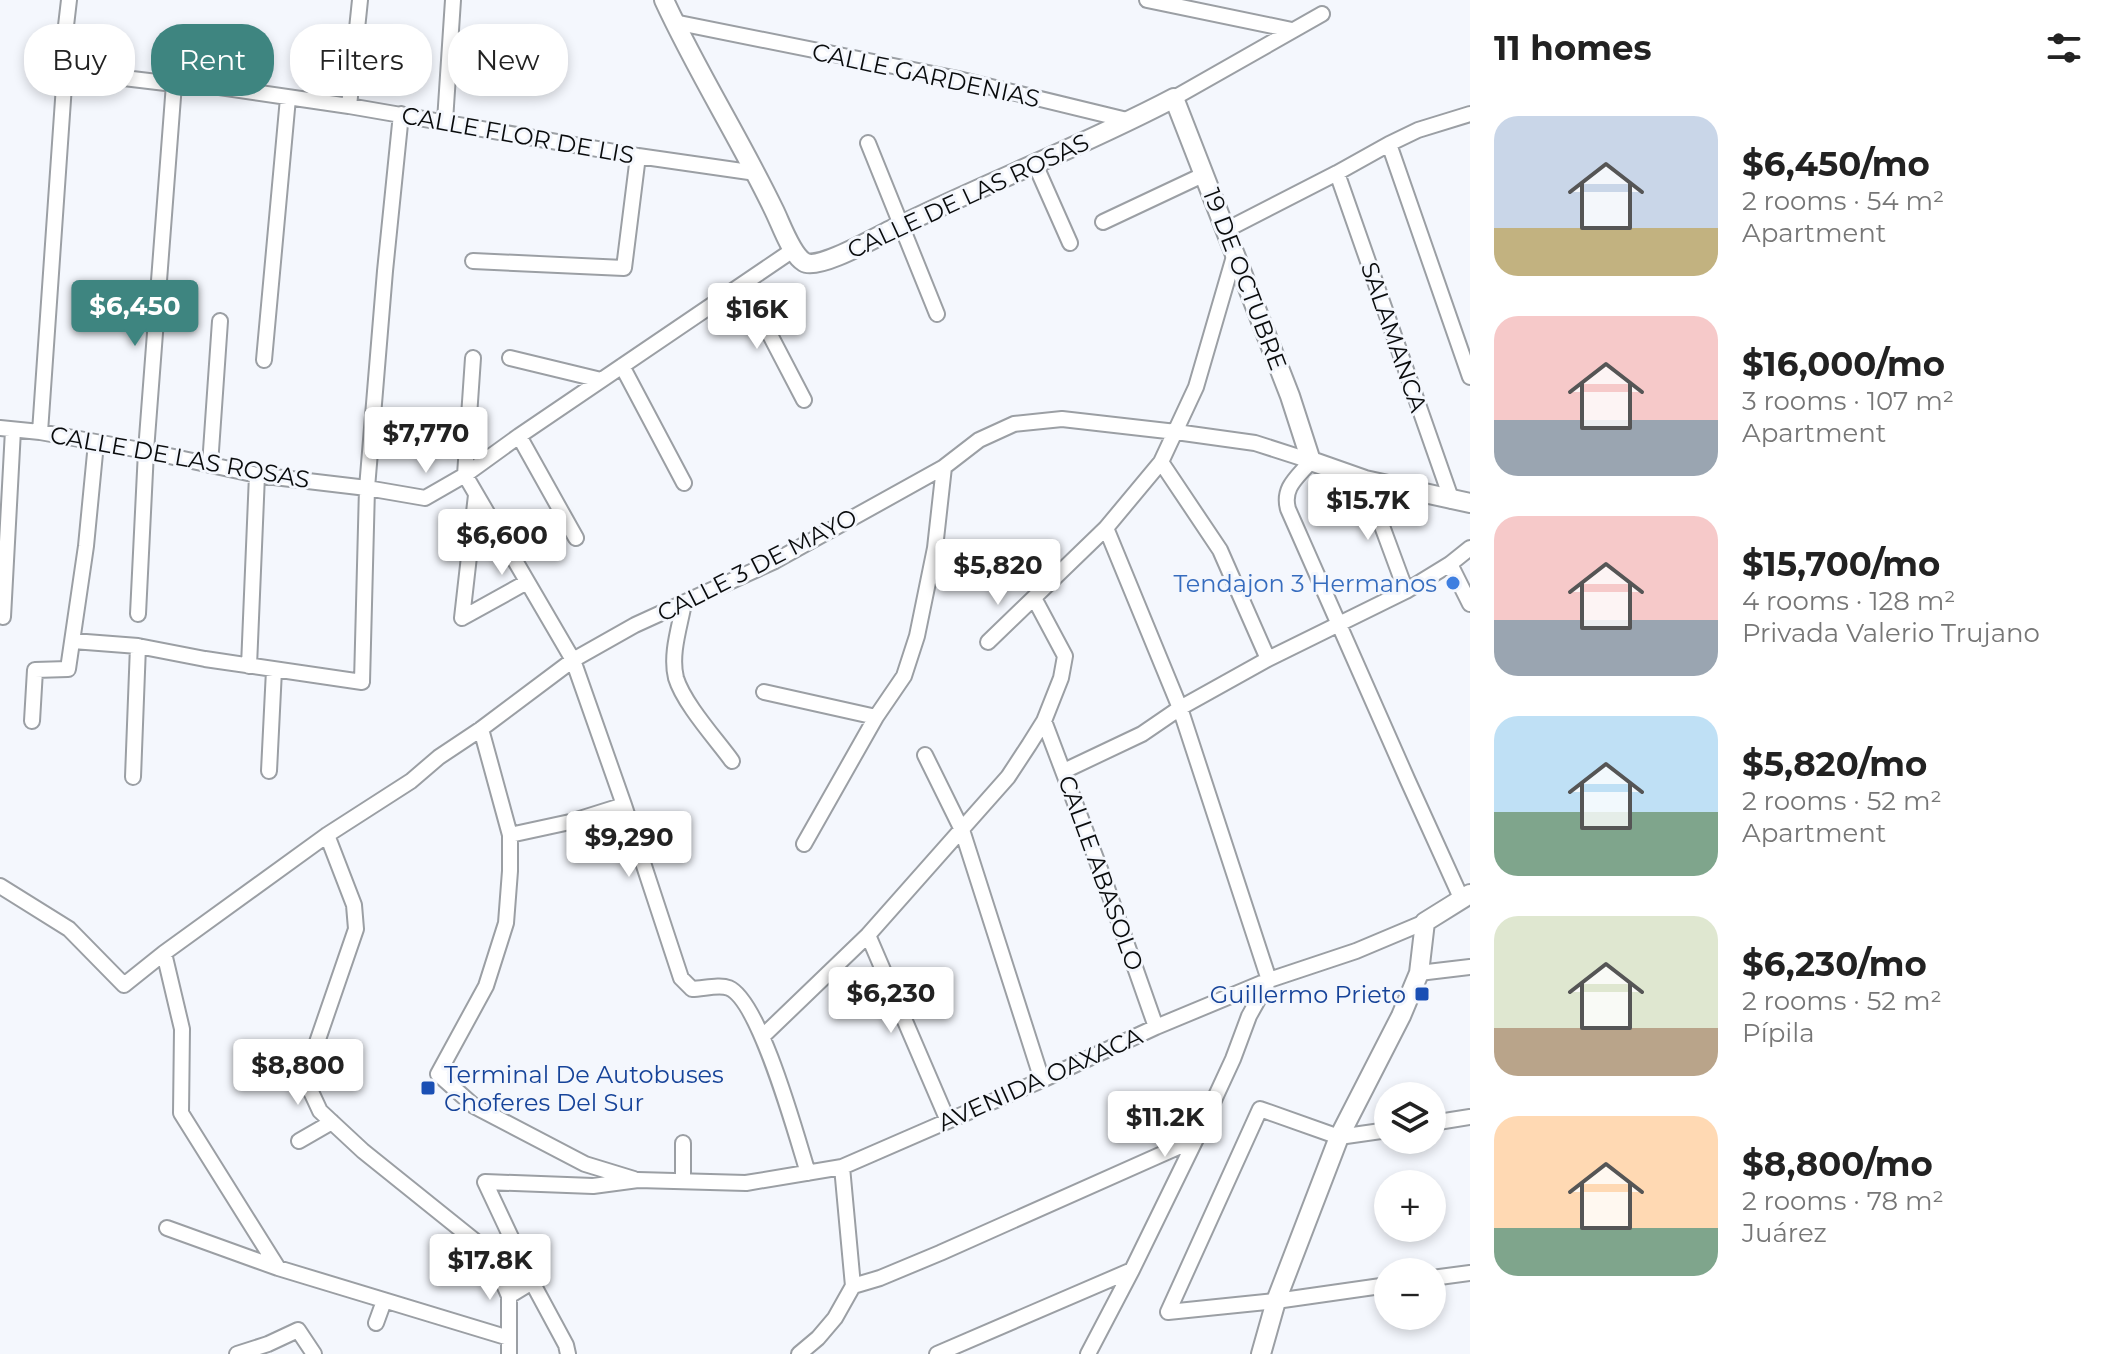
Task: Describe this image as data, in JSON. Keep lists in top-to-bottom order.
{
  "streets": {
    "street": [
      "CALLE GARDENIAS",
      "CALLE FLOR DE LIS",
      "CALLE DE LAS ROSAS",
      "19 DE OCTUBRE",
      "SALAMANCA",
      "CALLE 3 DE MAYO",
      "CALLE ABASOLO",
      "AVENIDA OAXACA"
    ]
  },
  "crossings": [
    ["CALLE GARDENIAS", "CALLE DE LAS ROSAS"],
    ["CALLE DE LAS ROSAS", "19 DE OCTUBRE"],
    ["19 DE OCTUBRE", "CALLE 3 DE MAYO"],
    ["SALAMANCA", "CALLE 3 DE MAYO"],
    ["CALLE ABASOLO", "AVENIDA OAXACA"]
  ],
  "places": {
    "other": ["Tendajon 3 Hermanos"],
    "transit": ["Guillermo Prieto", "Terminal De Autobuses Choferes Del Sur"]
  },
  "page": {
    "heading": "11 homes",
    "chip": [
      "Buy",
      "Rent",
      "Filters",
      "New"
    ],
    "list": [
      {
        "name": "$6,450/mo",
        "note": "2 rooms · 54 m² · Apartment"
      },
      {
        "name": "$16,000/mo",
        "note": "3 rooms · 107 m² · Apartment"
      },
      {
        "name": "$15,700/mo",
        "note": "4 rooms · 128 m² · Privada Valerio Trujano"
      },
      {
        "name": "$5,820/mo",
        "note": "2 rooms · 52 m² · Apartment"
      },
      {
        "name": "$6,230/mo",
        "note": "2 rooms · 52 m² · Pípila"
      },
      {
        "name": "$8,800/mo",
        "note": "2 rooms · 78 m² · Juárez"
      }
    ],
    "price": [
      "$6,450",
      "$16K",
      "$7,770",
      "$15.7K",
      "$6,600",
      "$5,820",
      "$9,290",
      "$6,230",
      "$8,800",
      "$11.2K",
      "$17.8K"
    ],
    "map_buttons": ["+", "−"]
  }
}
